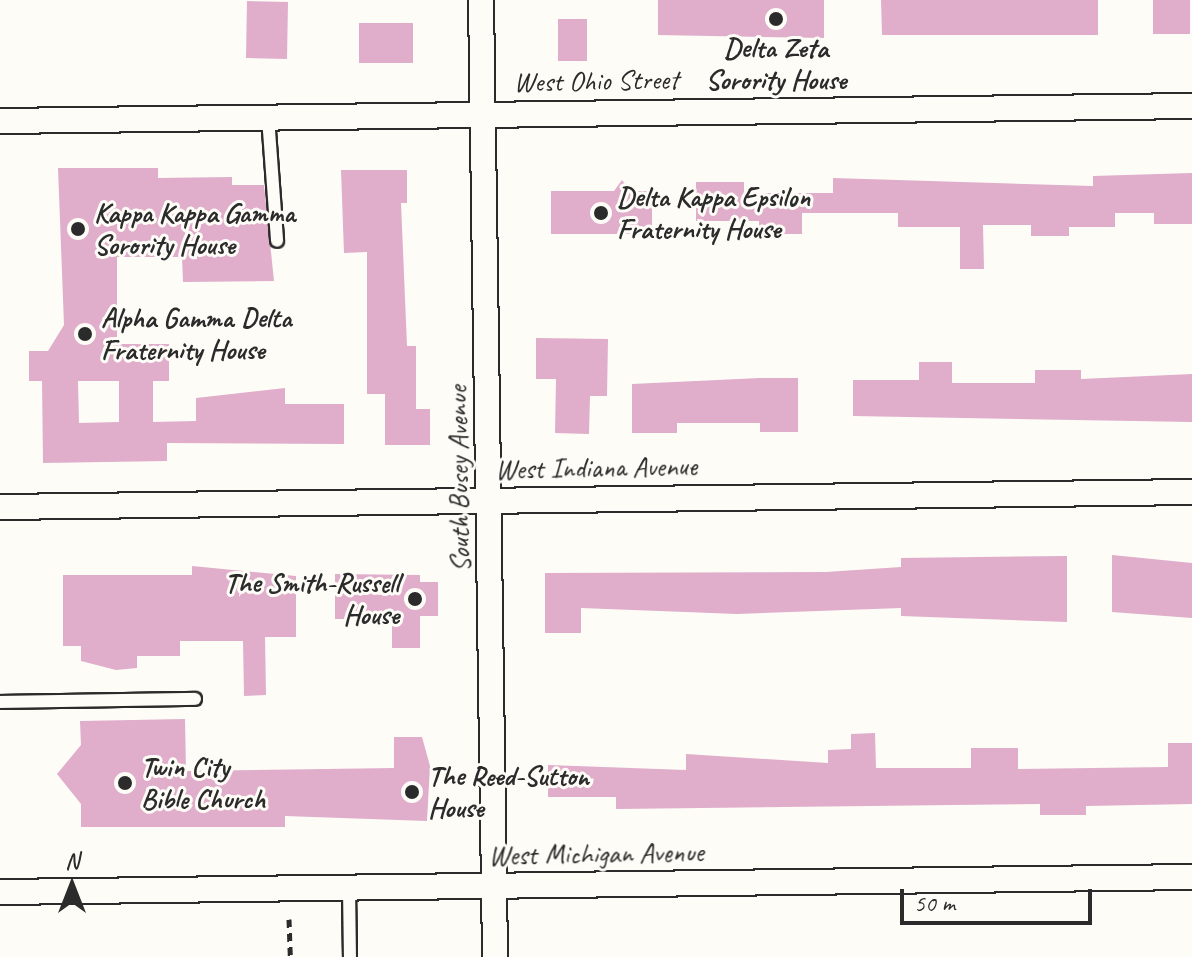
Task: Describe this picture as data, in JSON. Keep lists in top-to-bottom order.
{
  "streets": {
    "street": [
      "West Ohio Street",
      "West Indiana Avenue",
      "South Busey Avenue",
      "West Michigan Avenue"
    ]
  },
  "crossings": [
    ["West Ohio Street", "South Busey Avenue"],
    ["West Indiana Avenue", "South Busey Avenue"],
    ["South Busey Avenue", "West Michigan Avenue"]
  ],
  "places": [
    "Delta Zeta Sorority House",
    "Delta Kappa Epsilon Fraternity House",
    "Kappa Kappa Gamma Sorority House",
    "Alpha Gamma Delta Fraternity House",
    "The Smith-Russell House",
    "Twin City Bible Church",
    "The Reed-Sutton House"
  ],
  "scale_bar": "50 m",
  "north": "top"
}
